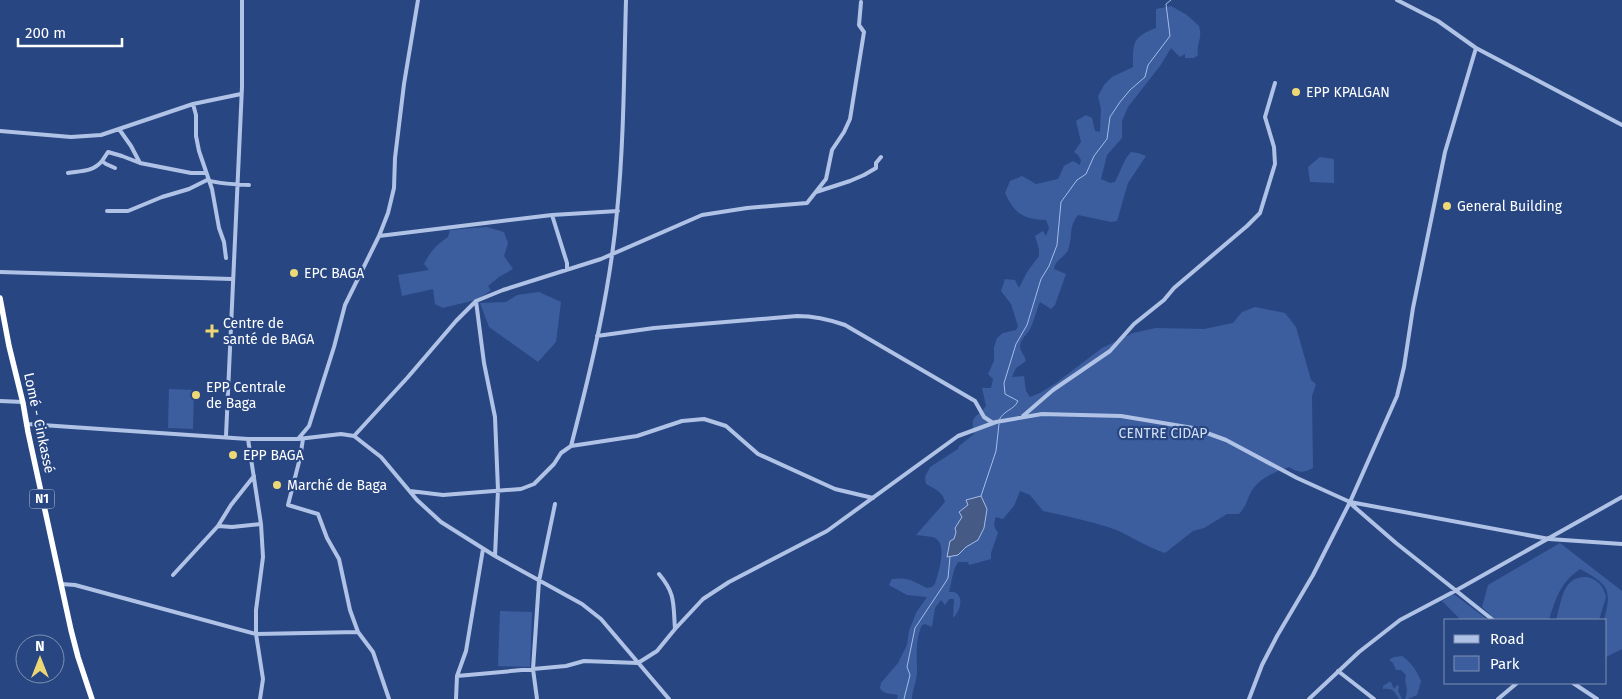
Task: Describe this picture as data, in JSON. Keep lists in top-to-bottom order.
{
  "streets": {
    "highway": ["Lomé - Cinkassé", "N1"]
  },
  "parks": ["CENTRE CIDAP"],
  "places": {
    "other": [
      "EPP KPALGAN",
      "General Building",
      "EPC BAGA",
      "EPP Centrale de Baga",
      "EPP BAGA",
      "Marché de Baga"
    ],
    "health": ["Centre de santé de BAGA"]
  },
  "legend": ["Road", "Park"],
  "scale_bar": "200 m",
  "north": "top"
}
